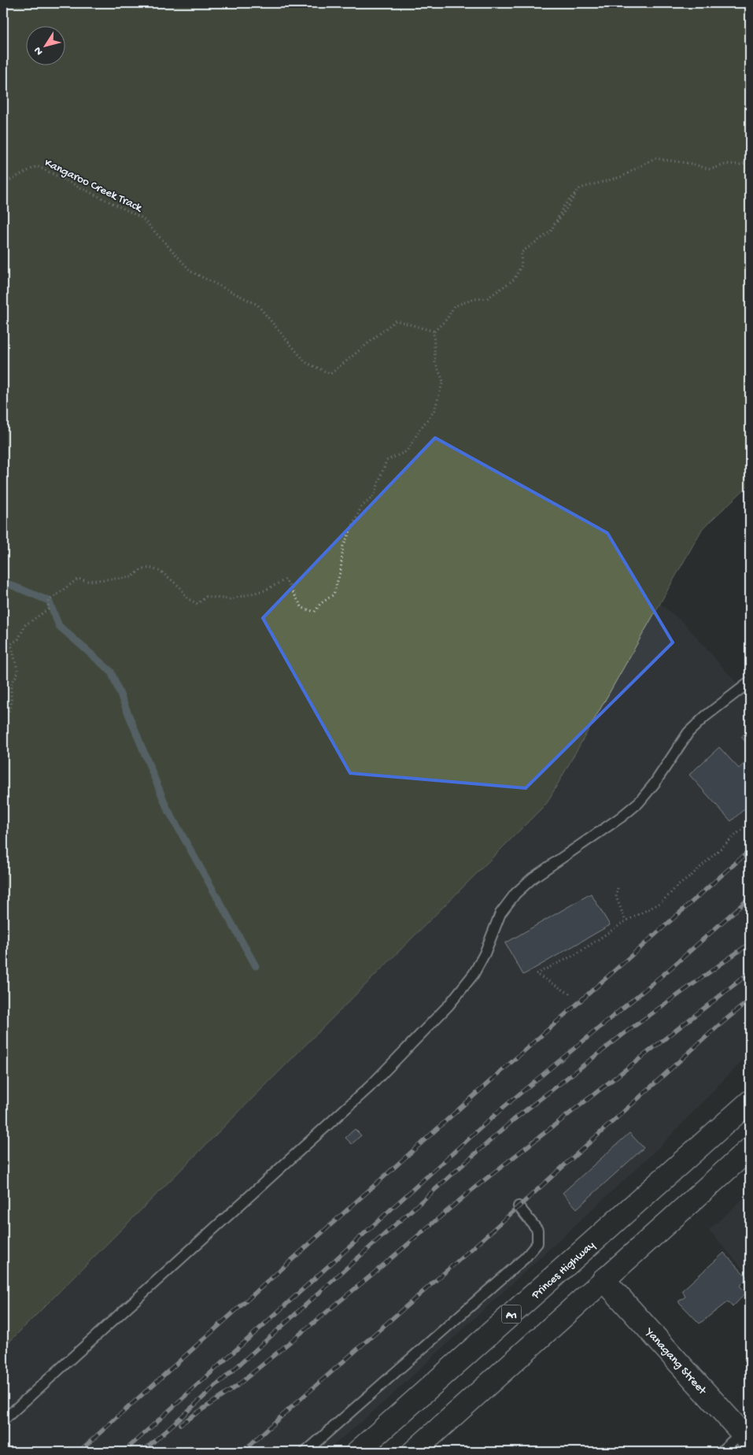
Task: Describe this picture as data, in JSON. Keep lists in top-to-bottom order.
{
  "streets": {
    "main road": ["Princes Highway", "A1", "Yanagang Street"],
    "path": ["Kangaroo Creek Track"]
  },
  "north": "bottom left"
}
